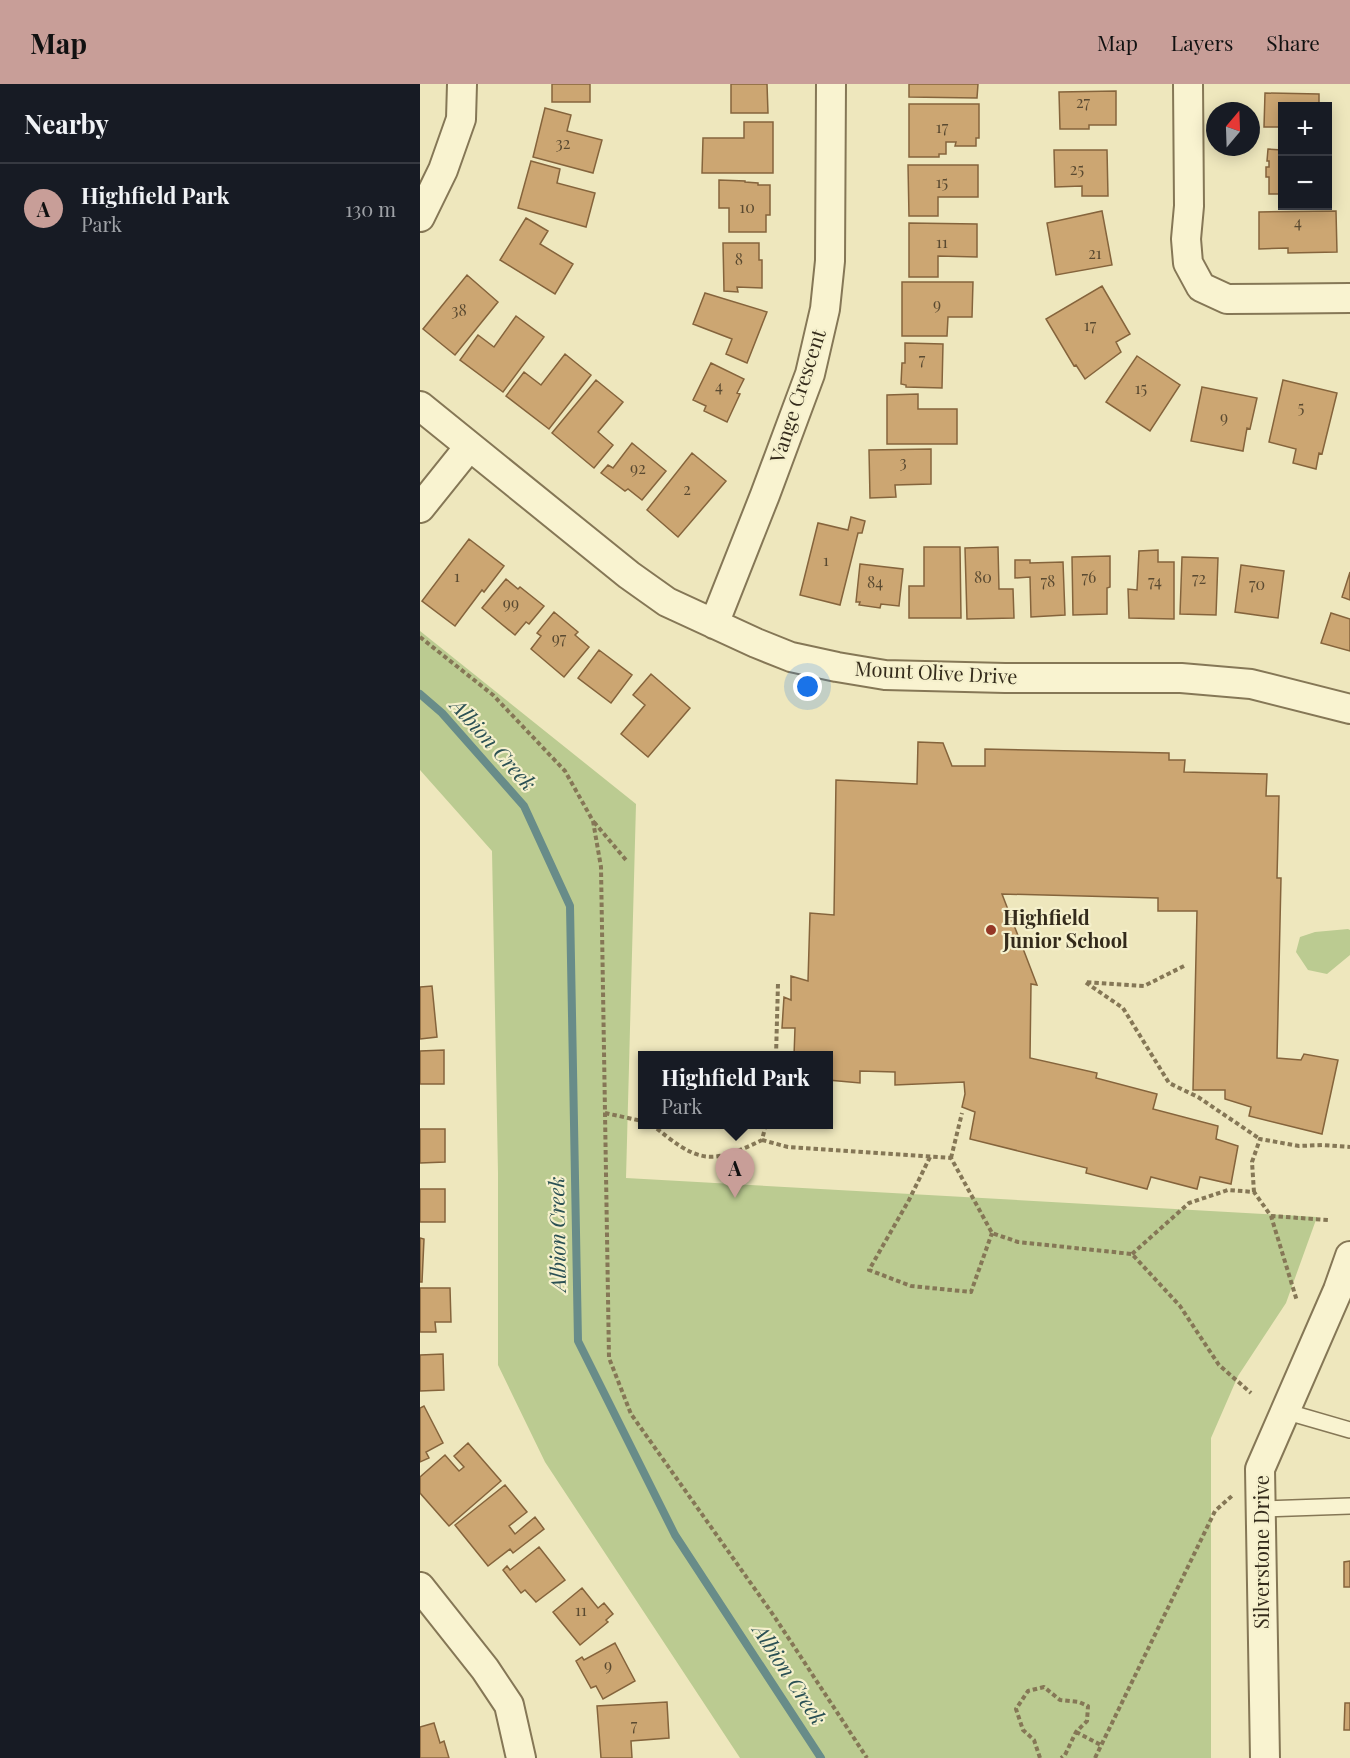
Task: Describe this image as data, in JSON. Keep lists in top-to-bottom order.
{
  "streets": {
    "street": ["Vange Crescent", "Mount Olive Drive", "Silverstone Drive"]
  },
  "crossings": [
    ["Vange Crescent", "Mount Olive Drive"]
  ],
  "water": ["Albion Creek"],
  "places": ["Highfield Junior School"],
  "house_numbers": [
    "27",
    "17",
    "32",
    "25",
    "15",
    "10",
    "4",
    "11",
    "21",
    "8",
    "9",
    "38",
    "17",
    "7",
    "4",
    "15",
    "5",
    "9",
    "3",
    "92",
    "2",
    "1",
    "1",
    "80",
    "76",
    "72",
    "78",
    "74",
    "84",
    "70",
    "99",
    "97",
    "11",
    "9",
    "7"
  ],
  "north": "top",
  "page": {
    "header": "Map",
    "nav": ["Map", "Layers", "Share"],
    "heading": "Nearby",
    "map_buttons": ["+", "−"],
    "list": [
      {
        "mark": "A",
        "name": "Highfield Park",
        "note": "Park",
        "value": "130 m"
      }
    ],
    "popup": ["Highfield Park", "Park"],
    "pins": "A"
  }
}
